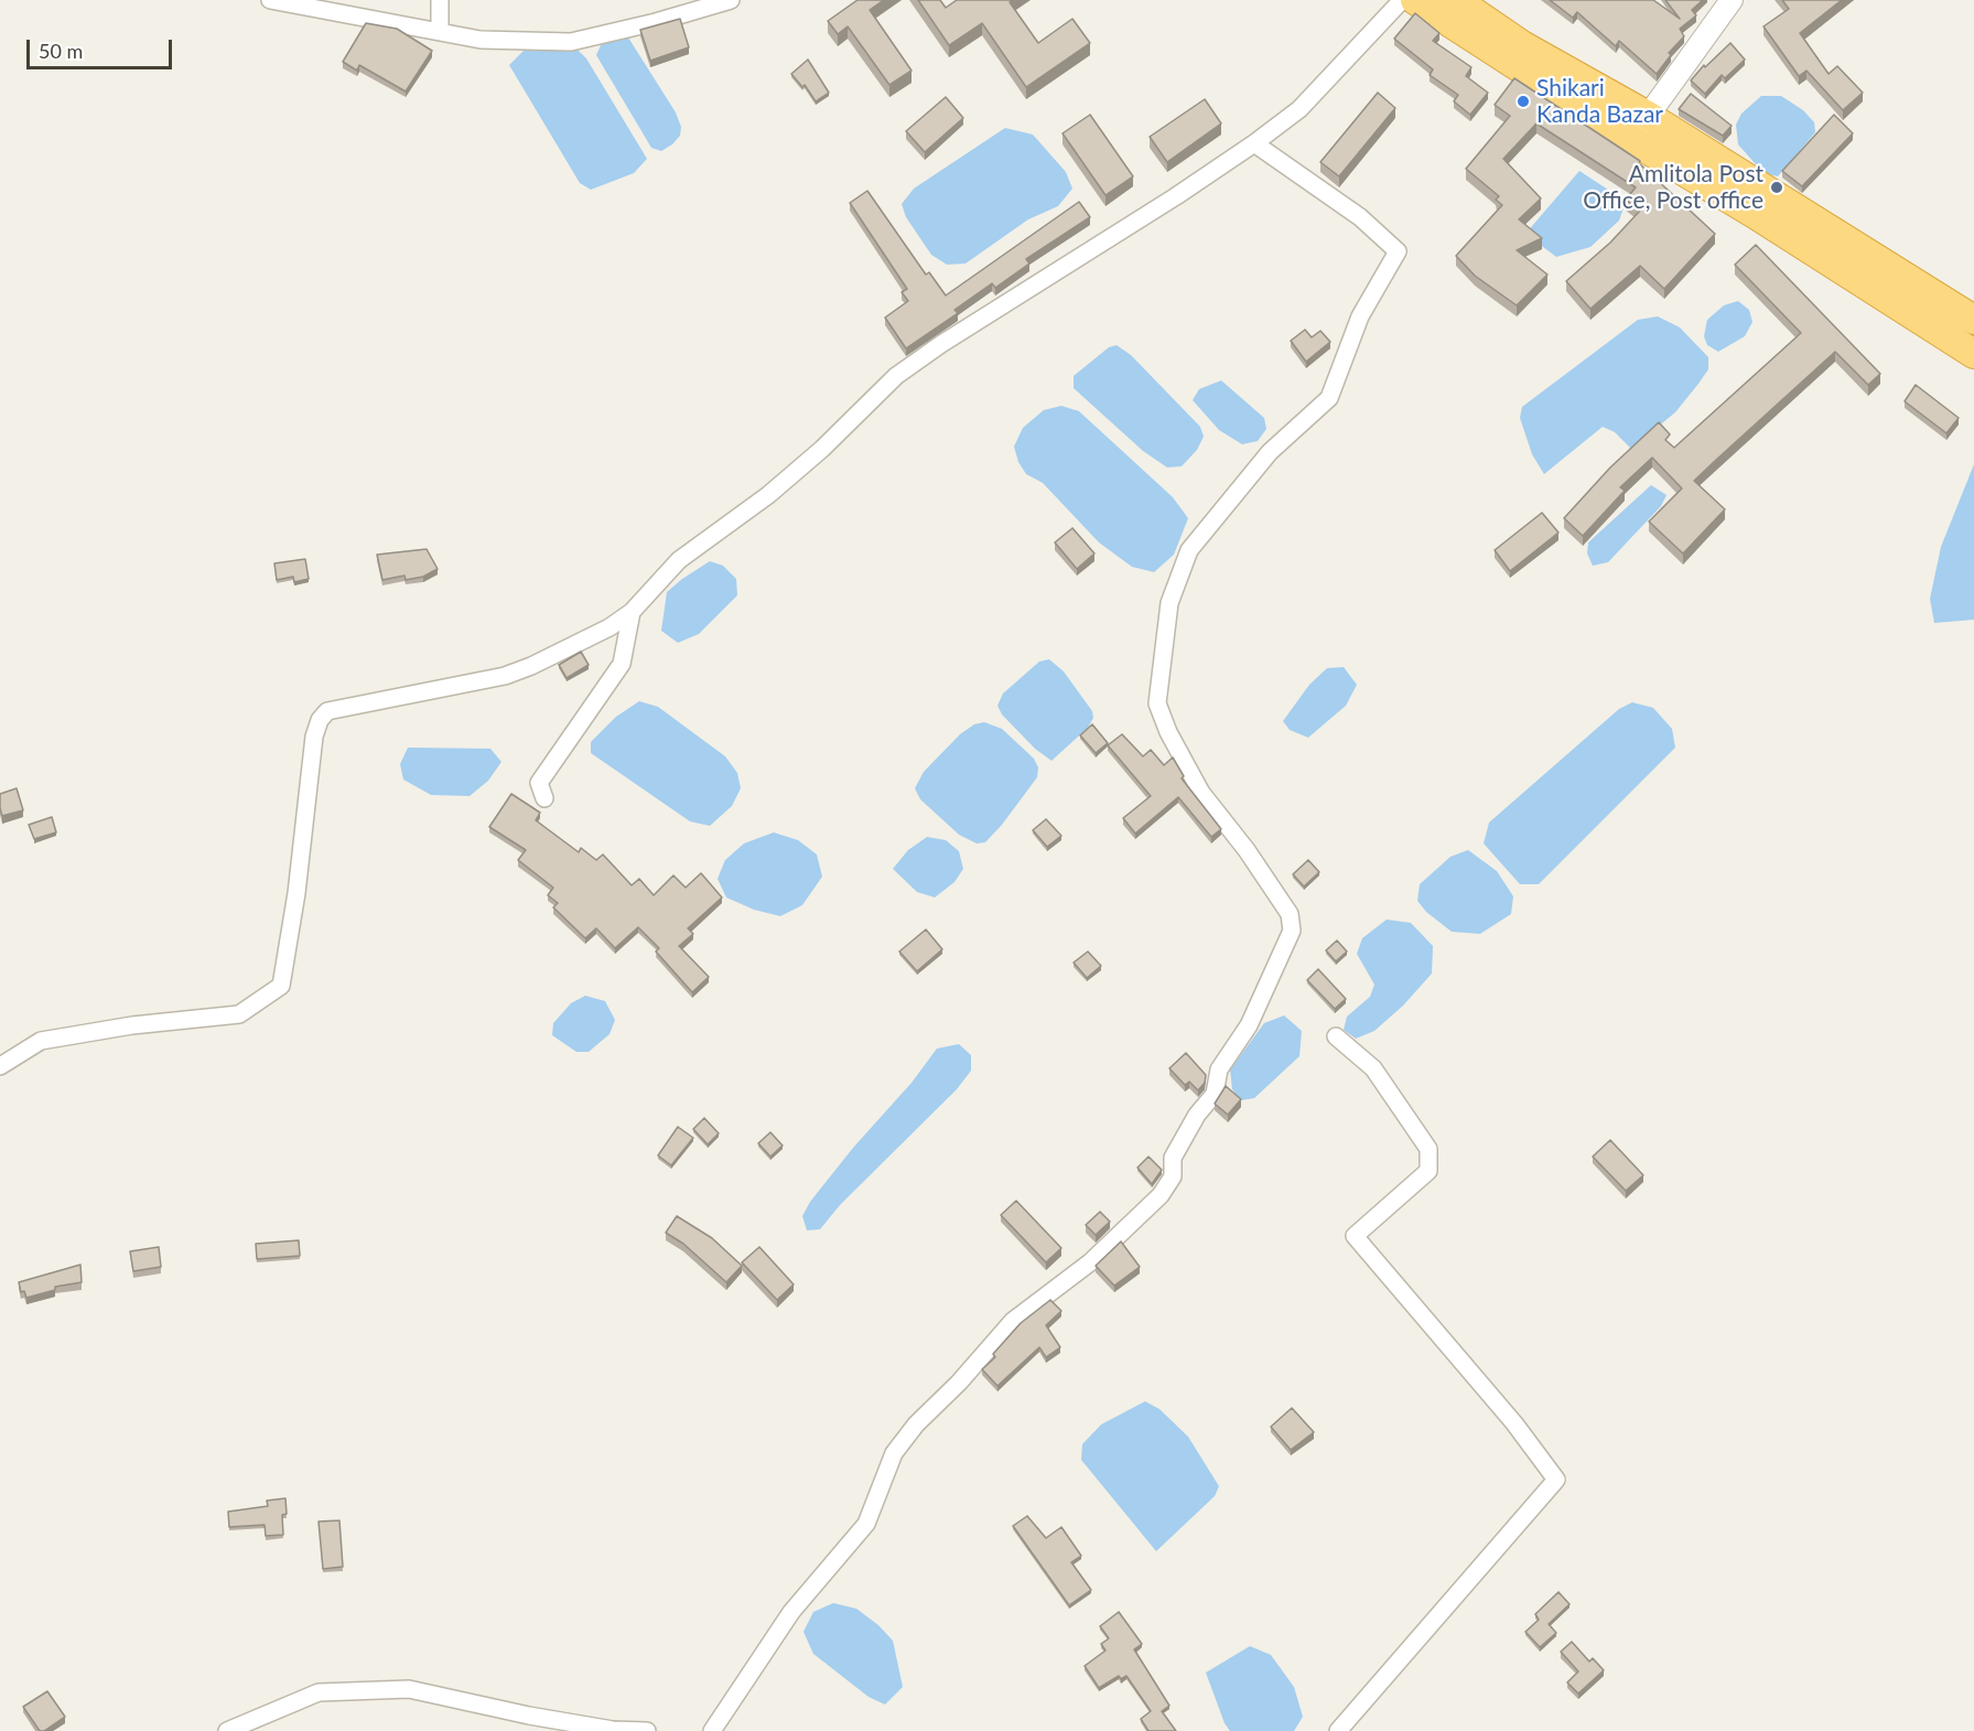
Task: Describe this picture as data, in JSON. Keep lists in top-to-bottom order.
{
  "places": ["Shikari Kanda Bazar", "Amlitola Post Office, Post office"],
  "scale_bar": "50 m"
}
